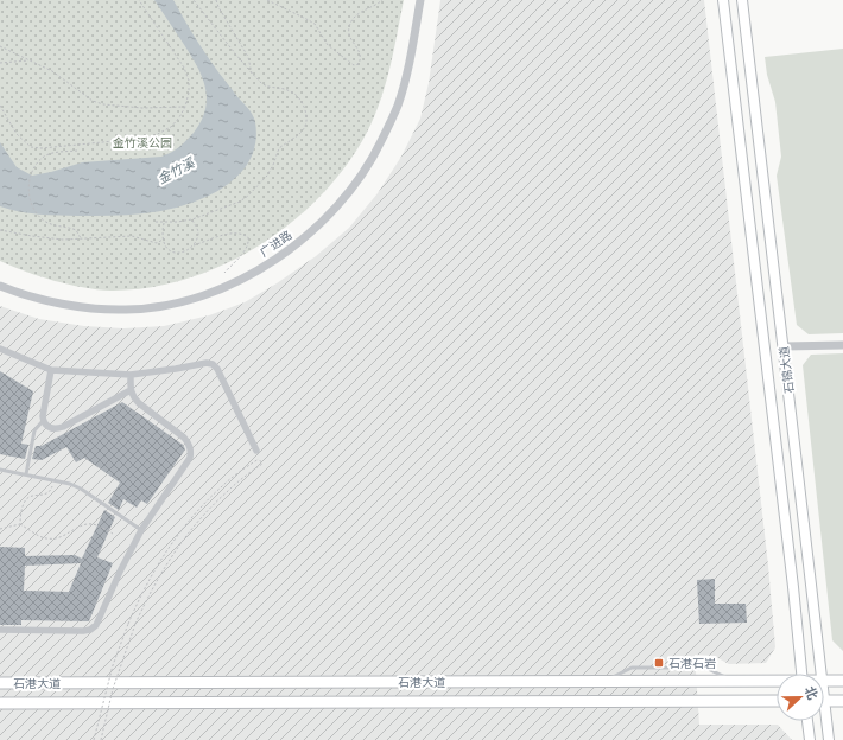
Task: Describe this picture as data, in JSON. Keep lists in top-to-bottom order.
{
  "streets": {
    "main road": ["石锦大道", "石港大道"],
    "street": ["广进路"]
  },
  "water": ["金竹溪"],
  "parks": ["金竹溪公园"],
  "places": {
    "transit": ["石港石岩"]
  },
  "north": "right"
}
